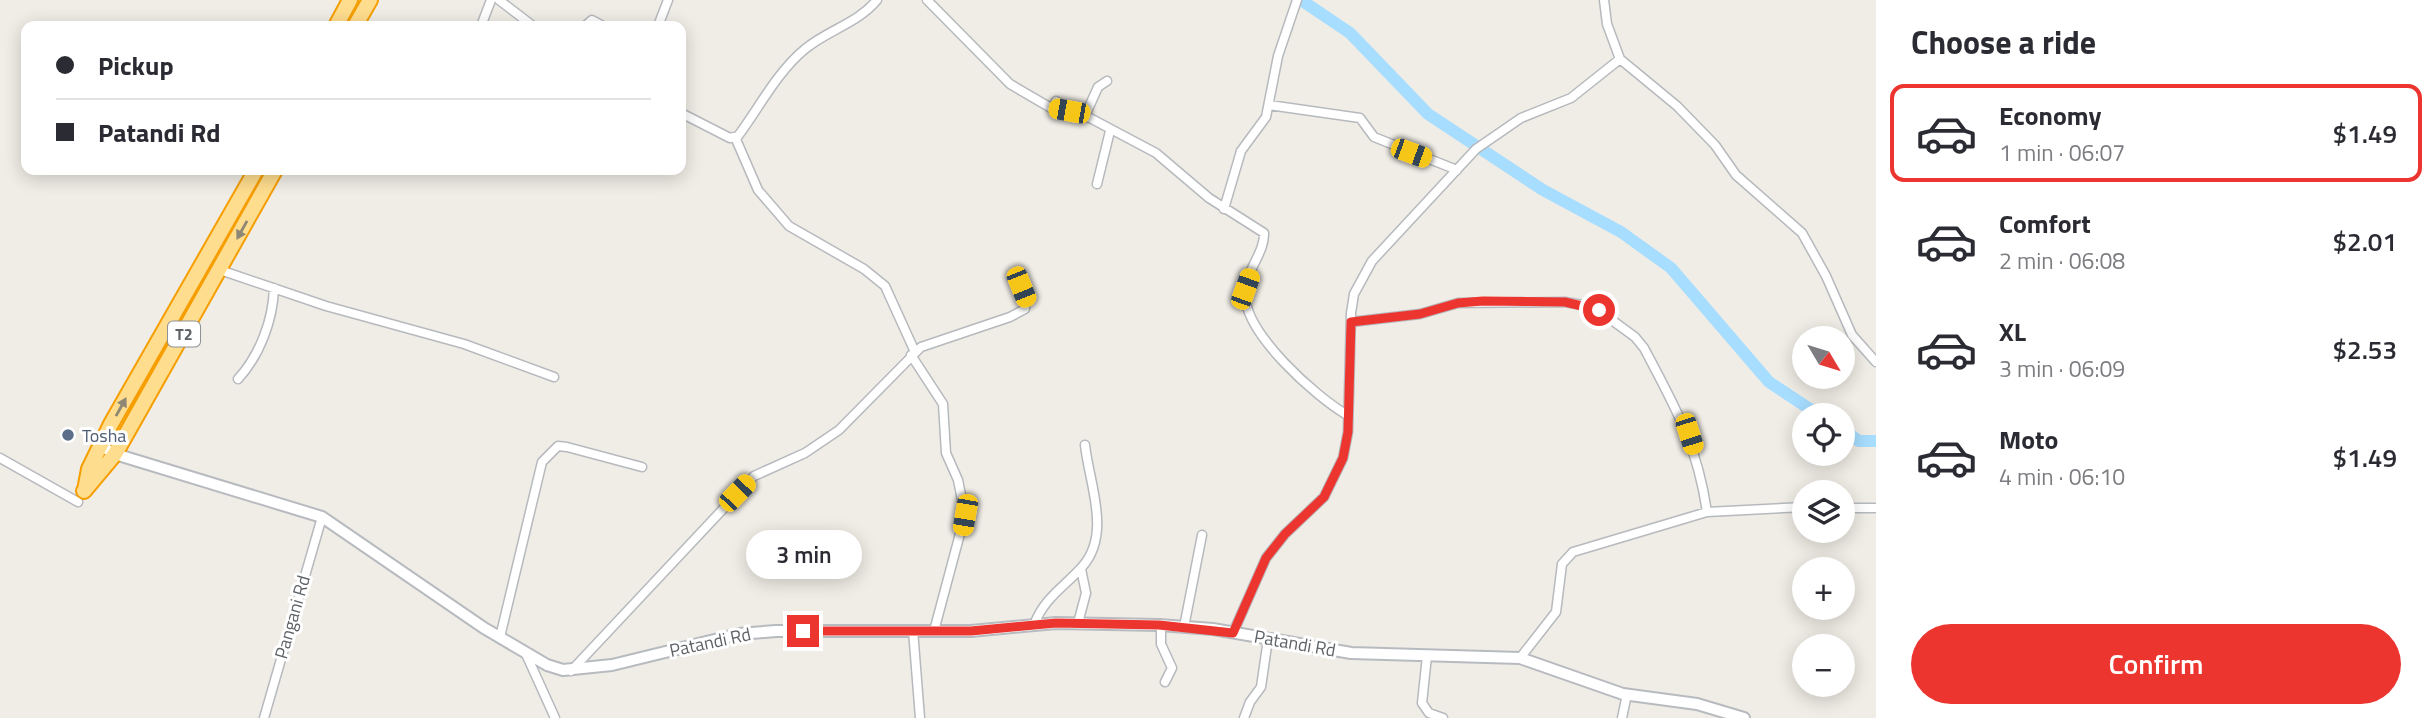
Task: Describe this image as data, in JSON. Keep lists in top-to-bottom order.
{
  "streets": {
    "highway": ["T2"],
    "street": ["Pangani Rd", "Patandi Rd"]
  },
  "crossings": [
    ["T2", "Patandi Rd"],
    ["Pangani Rd", "Patandi Rd"]
  ],
  "places": ["Tosha"],
  "north": "bottom right",
  "page": {
    "heading": "Choose a ride",
    "banner": ["Pickup", "Patandi Rd"],
    "list": [
      {
        "name": "Economy",
        "note": "1 min · 06:07",
        "value": "$1.49"
      },
      {
        "name": "Comfort",
        "note": "2 min · 06:08",
        "value": "$2.01"
      },
      {
        "name": "XL",
        "note": "3 min · 06:09",
        "value": "$2.53"
      },
      {
        "name": "Moto",
        "note": "4 min · 06:10",
        "value": "$1.49"
      }
    ],
    "map_buttons": ["+", "−"],
    "bubble": "3 min",
    "buttons": "Confirm"
  }
}
